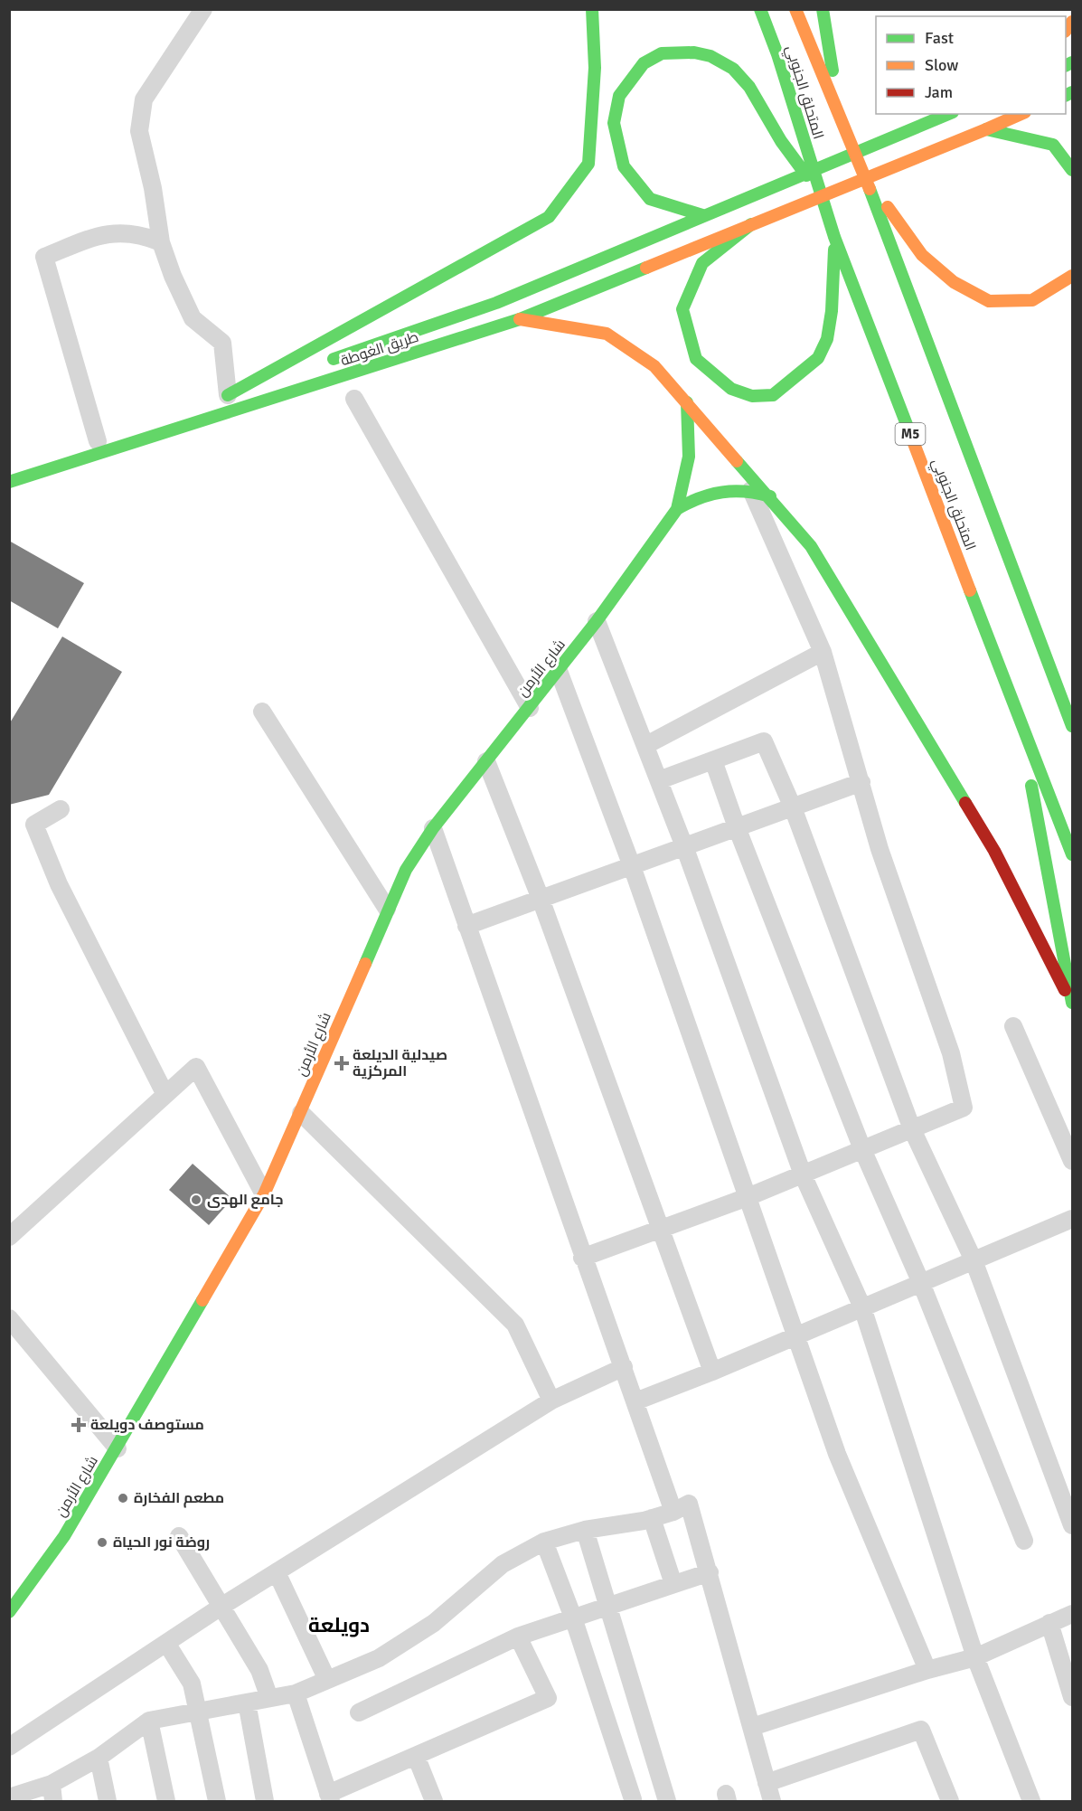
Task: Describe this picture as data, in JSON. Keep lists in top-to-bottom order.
{
  "streets": {
    "main road": [
      "المتحلق الجنوبي",
      "طريق الغوطة",
      "M5",
      "شارع الأرمن"
    ]
  },
  "crossings": [
    ["المتحلق الجنوبي", "طريق الغوطة"]
  ],
  "districts": ["دويلعة"],
  "places": {
    "health": ["صيدلية الديلعة المركزية", "مستوصف دويلعة"],
    "other": ["جامع الهدى", "مطعم الفخارة", "روضة نور الحياة"]
  },
  "legend": ["Fast", "Slow", "Jam"]
}
